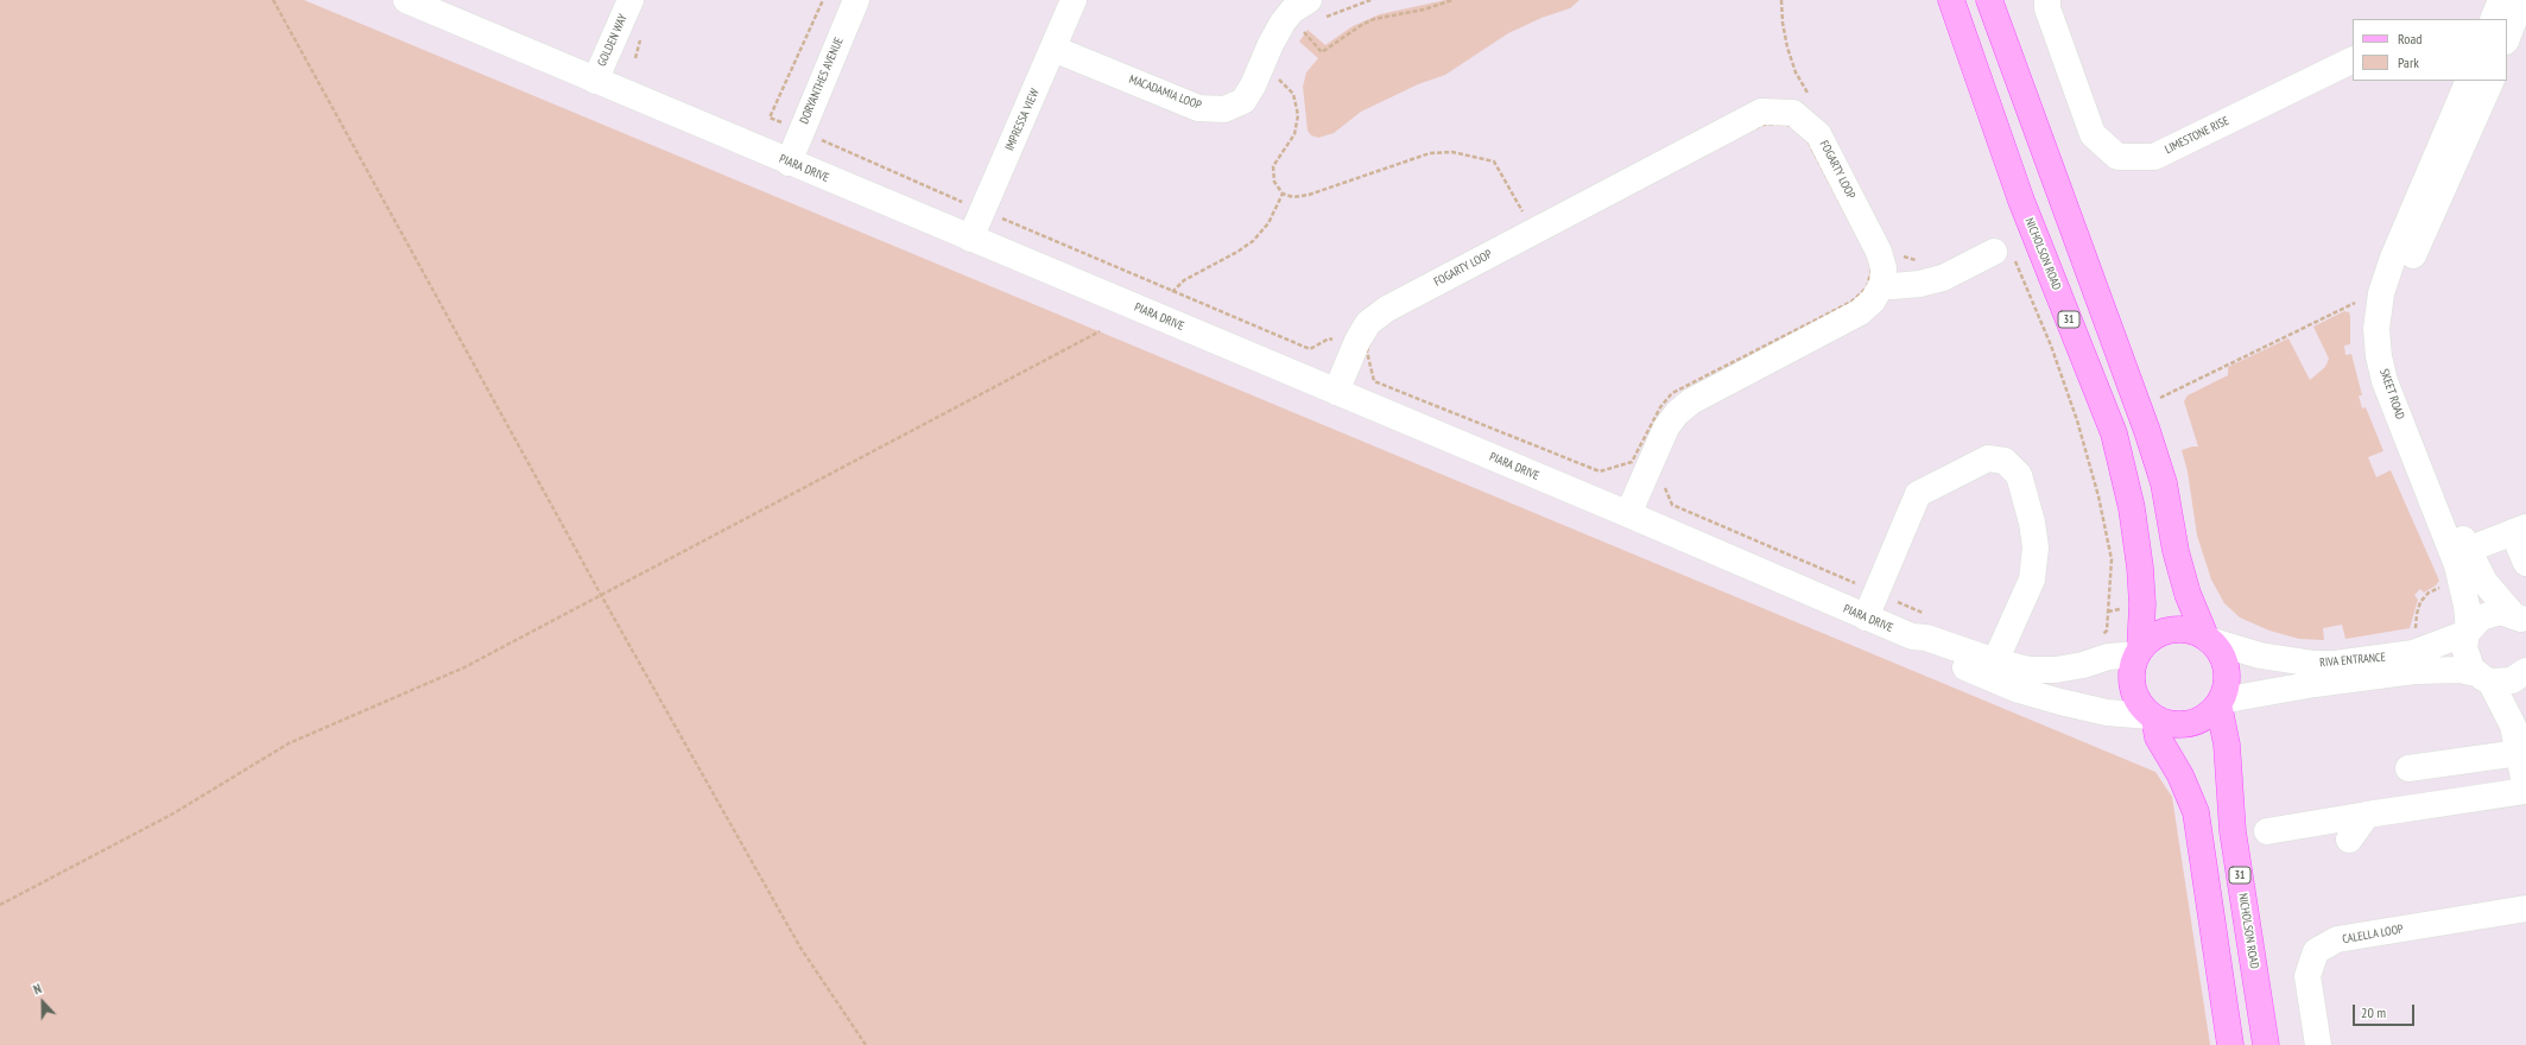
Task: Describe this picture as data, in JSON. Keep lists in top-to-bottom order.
{
  "streets": {
    "main road": ["NICHOLSON ROAD", "31"],
    "street": [
      "GOLDEN WAY",
      "DORYANTHES AVENUE",
      "MACADAMIA LOOP",
      "IMPRESSA VIEW",
      "LIMESTONE RISE",
      "PIARA DRIVE",
      "FOGARTY LOOP",
      "SKEET ROAD",
      "RIVA ENTRANCE",
      "CALELLA LOOP"
    ]
  },
  "crossings": [
    ["GOLDEN WAY", "PIARA DRIVE"],
    ["DORYANTHES AVENUE", "PIARA DRIVE"],
    ["MACADAMIA LOOP", "IMPRESSA VIEW"],
    ["IMPRESSA VIEW", "PIARA DRIVE"],
    ["PIARA DRIVE", "FOGARTY LOOP"],
    ["PIARA DRIVE", "NICHOLSON ROAD"],
    ["PIARA DRIVE", "31"],
    ["PIARA DRIVE", "RIVA ENTRANCE"],
    ["NICHOLSON ROAD", "31"],
    ["NICHOLSON ROAD", "RIVA ENTRANCE"],
    ["31", "RIVA ENTRANCE"],
    ["SKEET ROAD", "RIVA ENTRANCE"]
  ],
  "legend": ["Road", "Park"],
  "scale_bar": "20 m",
  "north": "top"
}
